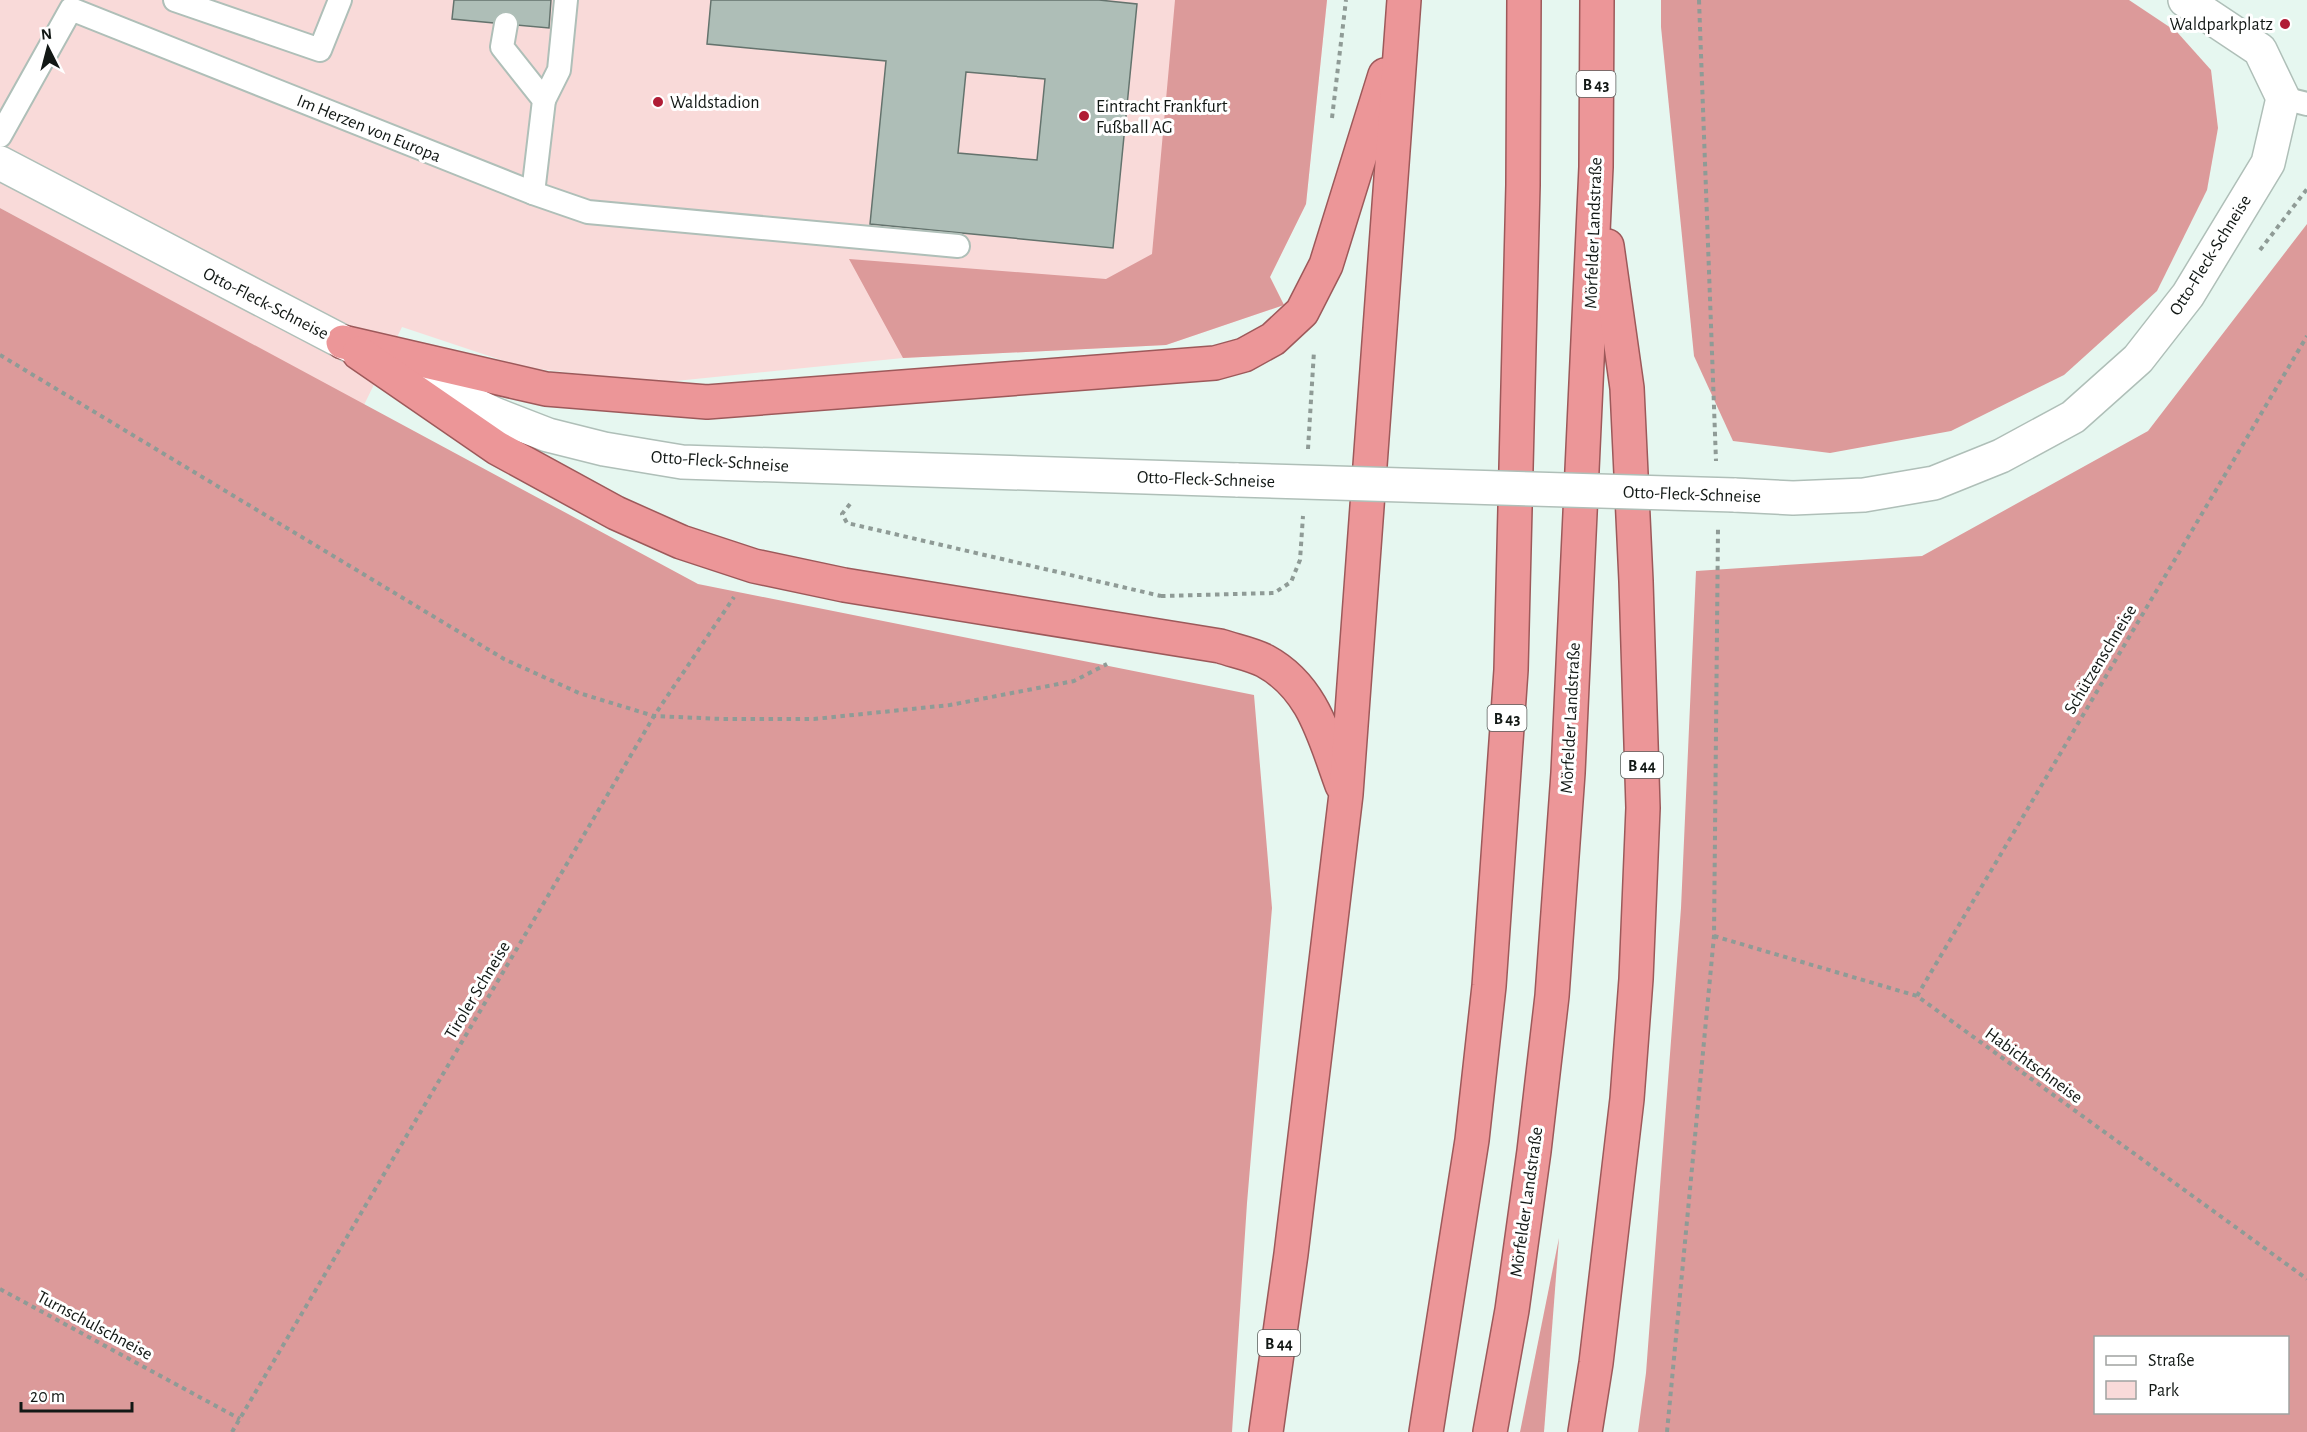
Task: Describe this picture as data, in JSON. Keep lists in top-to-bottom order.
{
  "streets": {
    "highway": ["B 43", "Mörfelder Landstraße", "B 44"],
    "street": ["Otto-Fleck-Schneise"],
    "lane": ["Im Herzen von Europa"],
    "path": [
      "Schützenschneise",
      "Tiroler Schneise",
      "Habichtschneise",
      "Turnschulschneise"
    ]
  },
  "crossings": [
    ["Mörfelder Landstraße", "B 44"],
    ["Schützenschneise", "Habichtschneise"],
    ["Tiroler Schneise", "Turnschulschneise"]
  ],
  "places": ["Waldparkplatz", "Waldstadion", "Eintracht Frankfurt Fußball AG"],
  "legend": ["Straße", "Park"],
  "scale_bar": "20 m",
  "north": "top"
}
